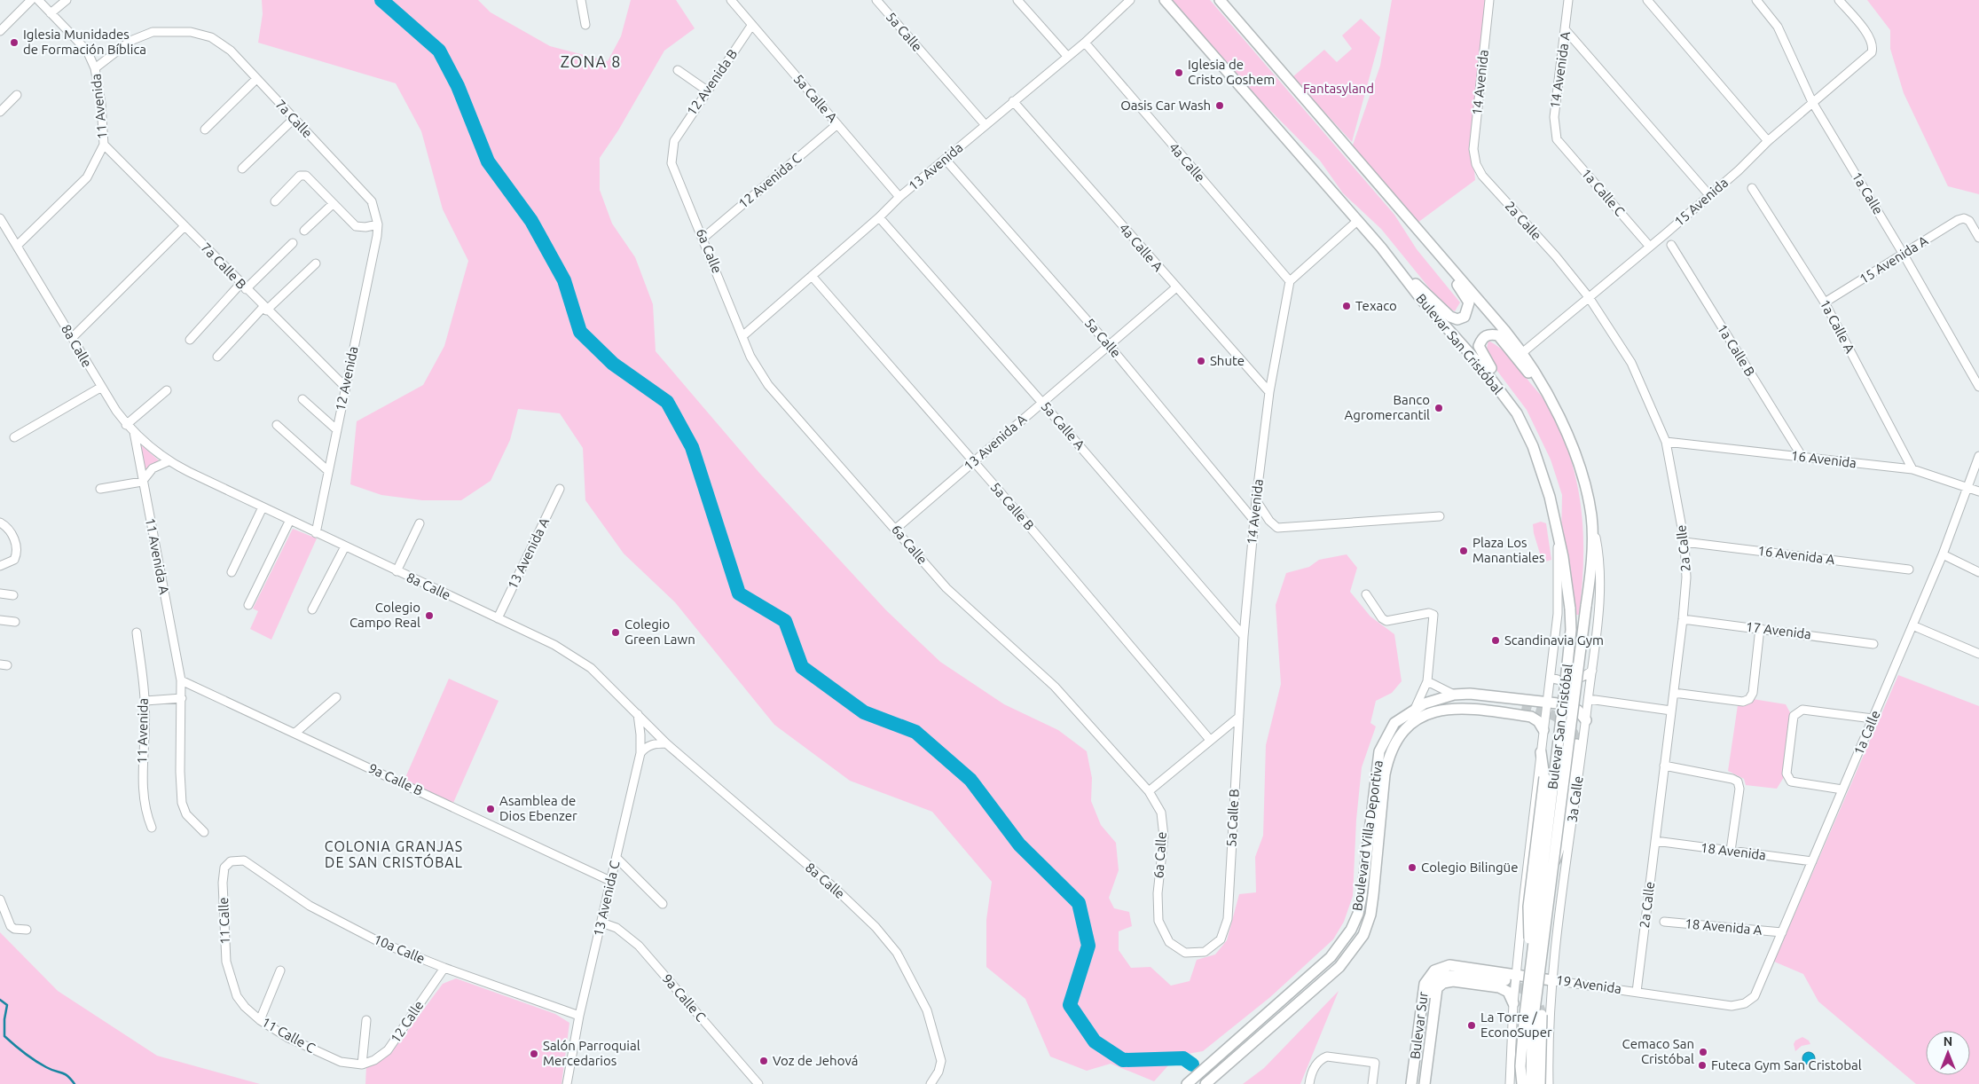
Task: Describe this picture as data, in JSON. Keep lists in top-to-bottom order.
{
  "streets": {
    "main road": [
      "Bulevar San Cristóbal",
      "Boulevard Villa Deportiva",
      "19 Avenida",
      "Bulevar Sur"
    ],
    "street": [
      "5a Calle",
      "14 Avenida A",
      "12 Avenida B",
      "14 Avenida",
      "5a Calle A",
      "11 Avenida",
      "7a Calle",
      "4a Calle",
      "13 Avenida",
      "12 Avenida C",
      "1a Calle C",
      "1a Calle",
      "15 Avenida",
      "2a Calle",
      "4a Calle A",
      "6a Calle",
      "15 Avenida A",
      "7a Calle B",
      "1a Calle A",
      "8a Calle",
      "1a Calle B",
      "12 Avenida",
      "13 Avenida A",
      "16 Avenida",
      "5a Calle B",
      "16 Avenida A",
      "11 Avenida A",
      "17 Avenida",
      "9a Calle B",
      "3a Calle",
      "18 Avenida",
      "13 Avenida C",
      "11 Calle",
      "18 Avenida A",
      "10a Calle",
      "9a Calle C",
      "12 Calle",
      "11 Calle C"
    ]
  },
  "crossings": [
    ["5a Calle", "14 Avenida"],
    ["5a Calle", "13 Avenida"],
    ["5a Calle", "13 Avenida A"],
    ["14 Avenida A", "1a Calle C"],
    ["12 Avenida B", "5a Calle A"],
    ["12 Avenida B", "6a Calle"],
    ["14 Avenida", "5a Calle A"],
    ["14 Avenida", "4a Calle"],
    ["14 Avenida", "2a Calle"],
    ["14 Avenida", "4a Calle A"],
    ["14 Avenida", "5a Calle B"],
    ["5a Calle A", "13 Avenida"],
    ["5a Calle A", "12 Avenida C"],
    ["5a Calle A", "13 Avenida A"],
    ["11 Avenida", "7a Calle"],
    ["11 Avenida", "7a Calle B"],
    ["11 Avenida", "8a Calle"],
    ["7a Calle", "12 Avenida"],
    ["4a Calle", "13 Avenida"],
    ["13 Avenida", "4a Calle A"],
    ["13 Avenida", "6a Calle"],
    ["13 Avenida", "5a Calle B"],
    ["12 Avenida C", "6a Calle"],
    ["1a Calle C", "15 Avenida"],
    ["1a Calle", "15 Avenida"],
    ["1a Calle", "15 Avenida A"],
    ["1a Calle", "16 Avenida"],
    ["1a Calle", "18 Avenida"],
    ["1a Calle", "18 Avenida A"],
    ["1a Calle", "19 Avenida"],
    ["15 Avenida", "2a Calle"],
    ["15 Avenida", "Bulevar San Cristóbal"],
    ["2a Calle", "16 Avenida"],
    ["2a Calle", "16 Avenida A"],
    ["2a Calle", "17 Avenida"],
    ["2a Calle", "18 Avenida"],
    ["2a Calle", "19 Avenida"],
    ["4a Calle A", "13 Avenida A"],
    ["6a Calle", "13 Avenida A"],
    ["6a Calle", "5a Calle B"],
    ["15 Avenida A", "1a Calle A"],
    ["7a Calle B", "12 Avenida"],
    ["1a Calle A", "16 Avenida"],
    ["Bulevar San Cristóbal", "3a Calle"],
    ["8a Calle", "12 Avenida"],
    ["8a Calle", "13 Avenida A"],
    ["8a Calle", "11 Avenida A"],
    ["8a Calle", "13 Avenida C"],
    ["1a Calle B", "16 Avenida"],
    ["13 Avenida A", "5a Calle B"],
    ["11 Avenida A", "9a Calle B"],
    ["9a Calle B", "13 Avenida C"],
    ["3a Calle", "Boulevard Villa Deportiva"],
    ["3a Calle", "19 Avenida"],
    ["13 Avenida C", "10a Calle"],
    ["13 Avenida C", "9a Calle C"],
    ["11 Calle", "10a Calle"],
    ["11 Calle", "11 Calle C"],
    ["10a Calle", "12 Calle"],
    ["19 Avenida", "Bulevar Sur"],
    ["12 Calle", "11 Calle C"]
  ],
  "districts": ["ZONA 8", "COLONIA GRANJAS DE SAN CRISTÓBAL"],
  "parks": ["Fantasyland"],
  "places": [
    "Iglesia Munidades de Formación Bíblica",
    "Iglesia de Cristo Goshem",
    "Oasis Car Wash",
    "Texaco",
    "Shute",
    "Banco Agromercantil",
    "Plaza Los Manantiales",
    "Colegio Campo Real",
    "Colegio Green Lawn",
    "Scandinavia Gym",
    "Asamblea de Dios Ebenzer",
    "Colegio Bilingüe",
    "La Torre / EconoSuper",
    "Cemaco San Cristóbal",
    "Salón Parroquial Mercedarios",
    "Voz de Jehová",
    "Futeca Gym San Cristobal"
  ],
  "north": "top"
}
